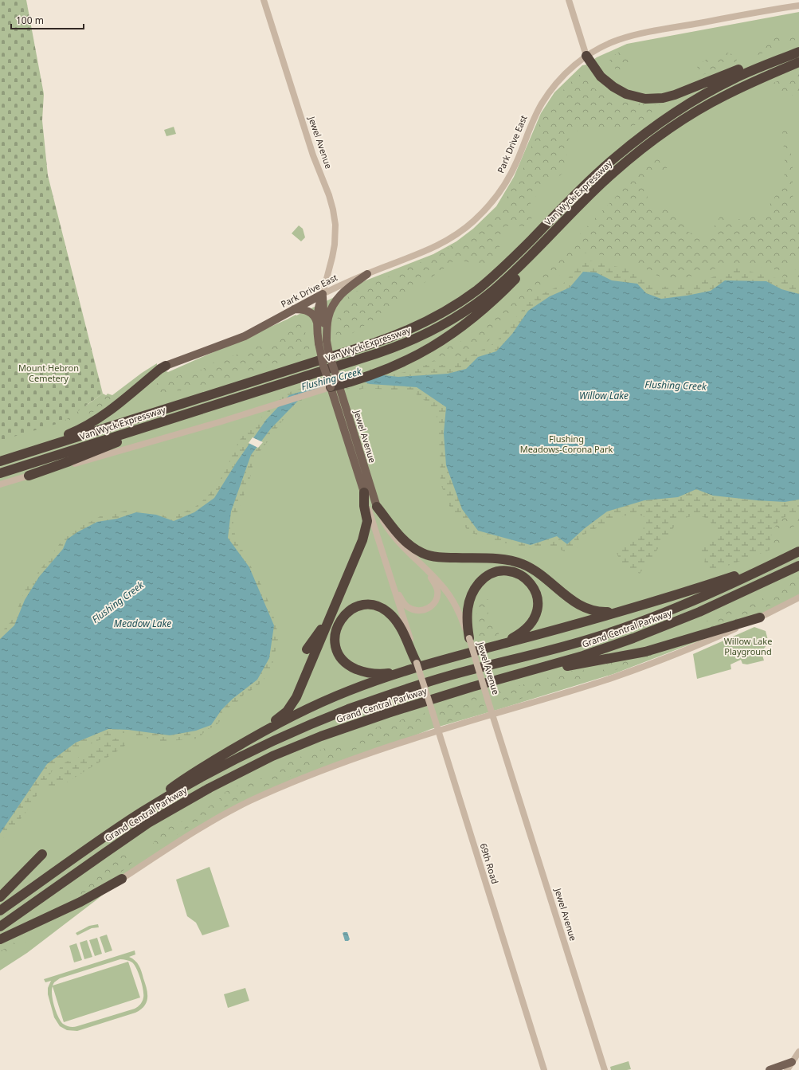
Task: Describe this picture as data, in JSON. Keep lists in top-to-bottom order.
{
  "streets": {
    "highway": ["Van Wyck Expressway", "Grand Central Parkway"],
    "main road": ["Jewel Avenue", "Park Drive East"],
    "street": ["69th Road"]
  },
  "crossings": [
    ["Jewel Avenue", "Park Drive East"],
    ["Jewel Avenue", "69th Road"]
  ],
  "water": ["Flushing Creek", "Willow Lake", "Meadow Lake"],
  "parks": ["Mount Hebron Cemetery", "Flushing Meadows-Corona Park", "Willow Lake Playground"],
  "scale_bar": "100 m"
}
